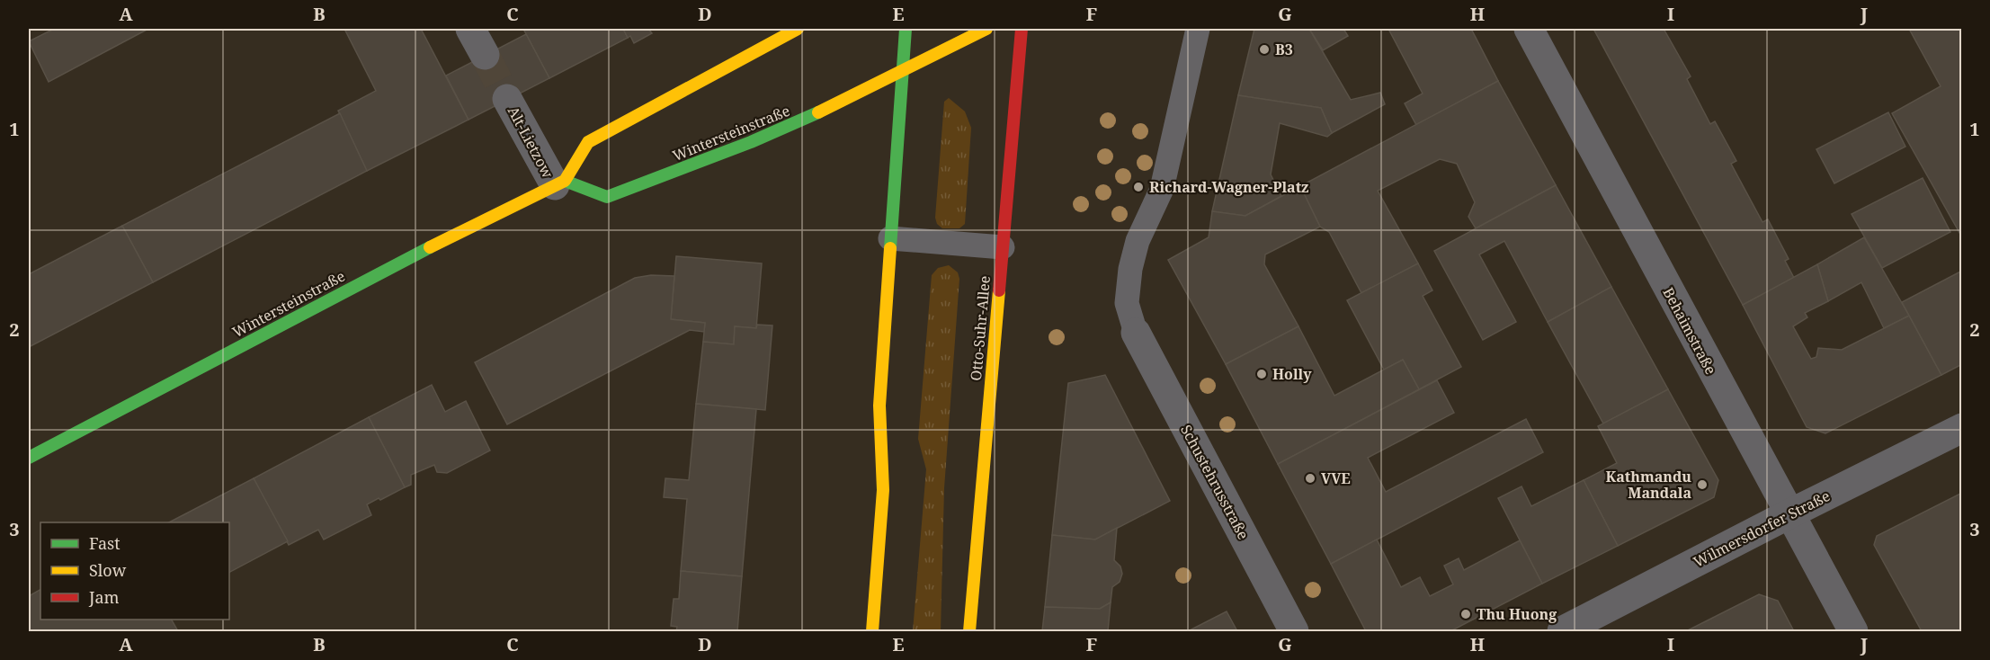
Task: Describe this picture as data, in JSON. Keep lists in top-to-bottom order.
{
  "streets": {
    "street": [
      "Wintersteinstraße",
      "Alt-Lietzow",
      "Otto-Suhr-Allee",
      "Behaimstraße",
      "Schustehrusstraße",
      "Wilmersdorfer Straße"
    ]
  },
  "crossings": [
    ["Wintersteinstraße", "Alt-Lietzow"],
    ["Behaimstraße", "Wilmersdorfer Straße"]
  ],
  "places": [
    "B3",
    "Richard-Wagner-Platz",
    "Holly",
    "VVE",
    "Kathmandu Mandala",
    "Thu Huong"
  ],
  "legend": ["Fast", "Slow", "Jam"],
  "grid": {
    "columns": [
      "A",
      "B",
      "C",
      "D",
      "E",
      "F",
      "G",
      "H",
      "I",
      "J"
    ],
    "rows": ["1", "2", "3"]
  }
}
